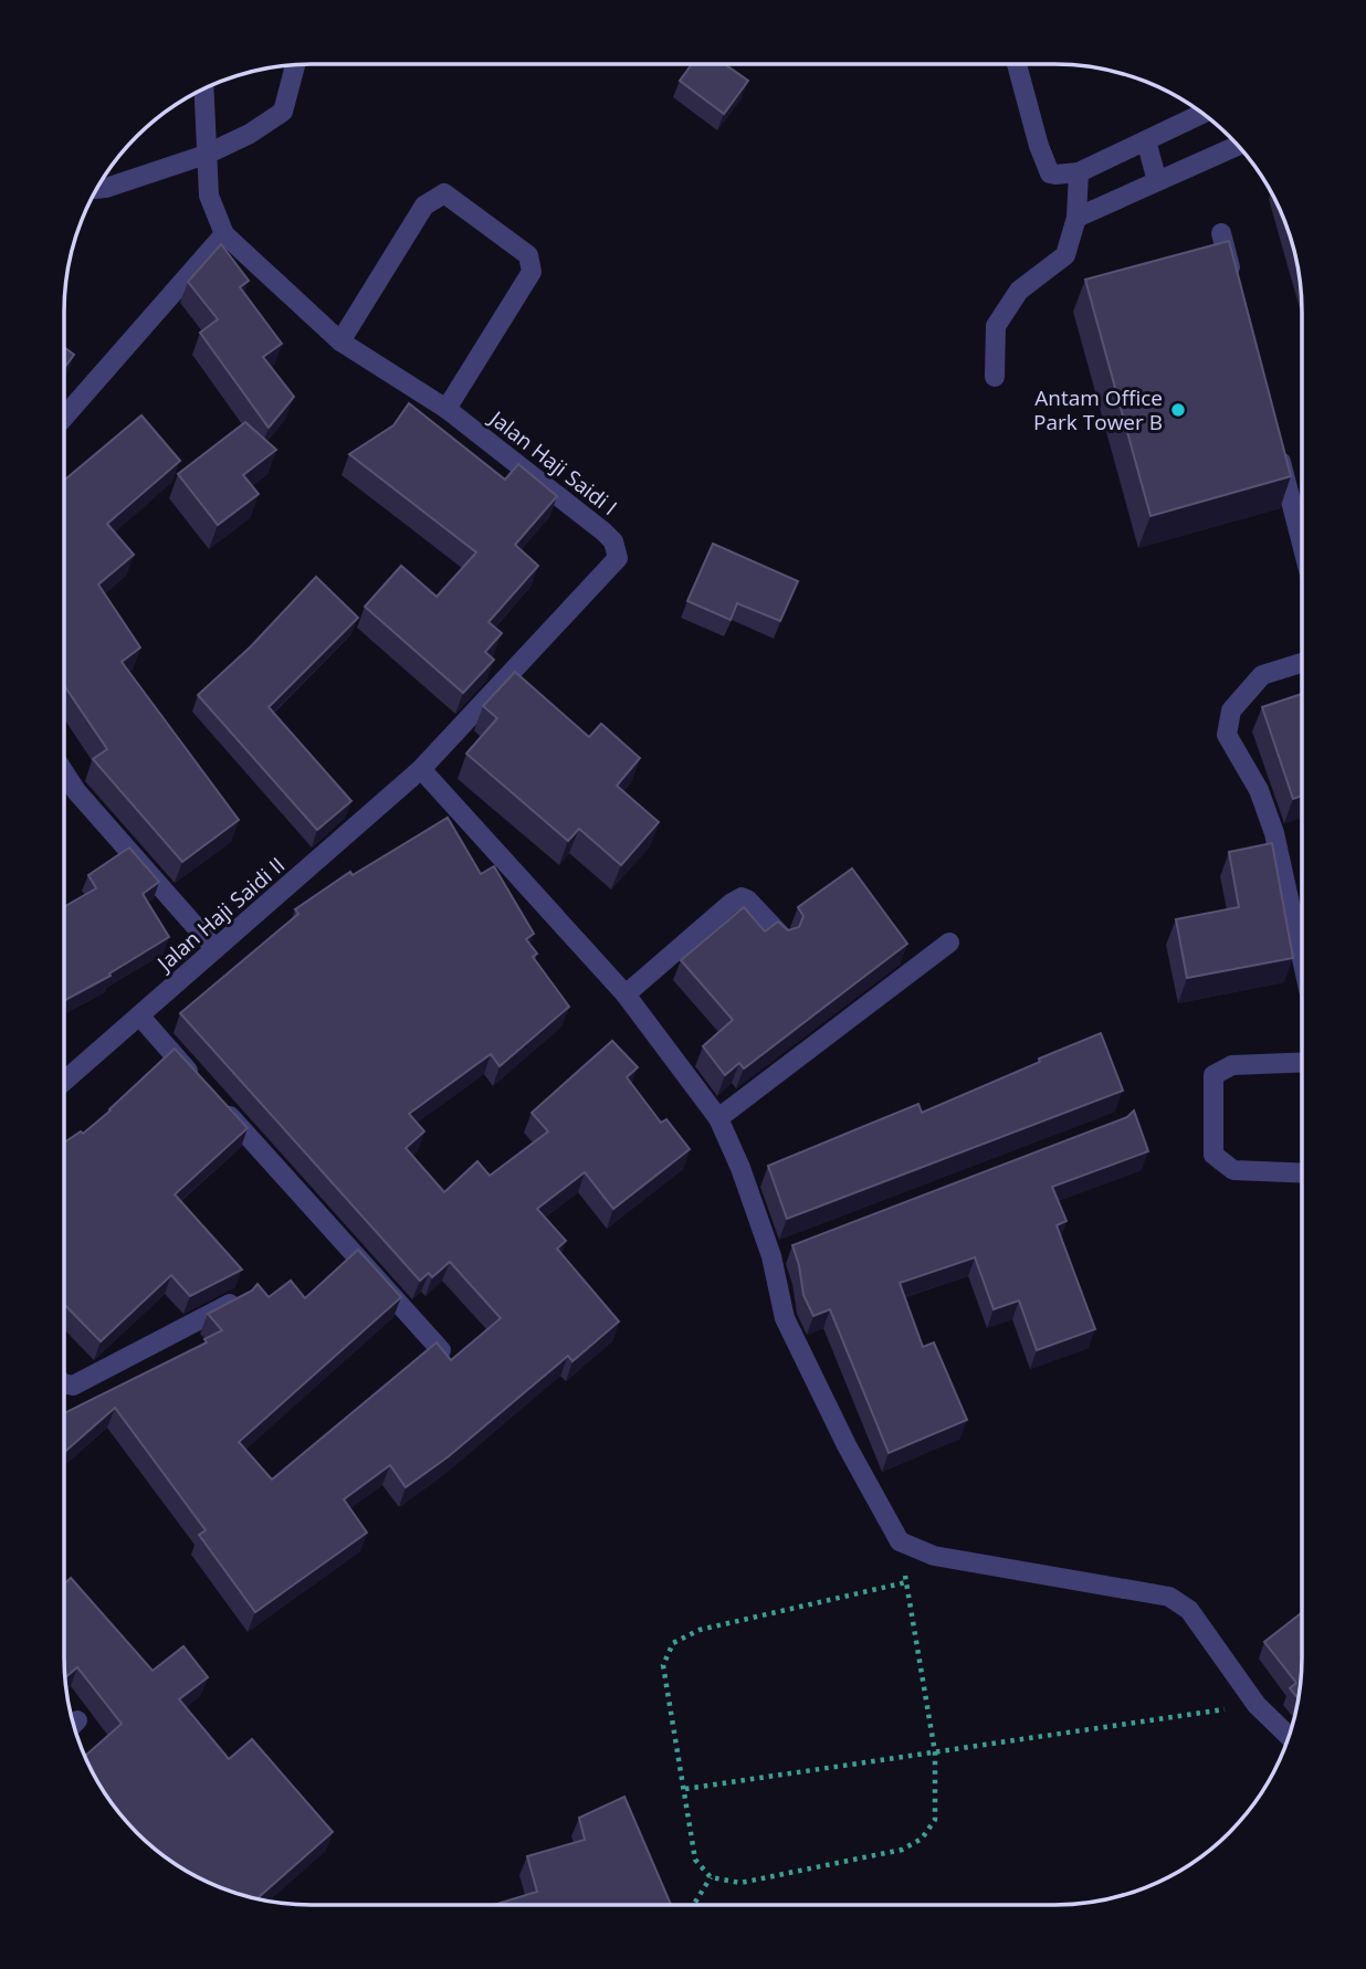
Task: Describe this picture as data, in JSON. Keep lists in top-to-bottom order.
{
  "streets": {
    "street": ["Jalan Haji Saidi I", "Jalan Haji Saidi II"]
  },
  "crossings": [
    ["Jalan Haji Saidi I", "Jalan Haji Saidi II"]
  ],
  "places": ["Antam Office Park Tower B"]
}
